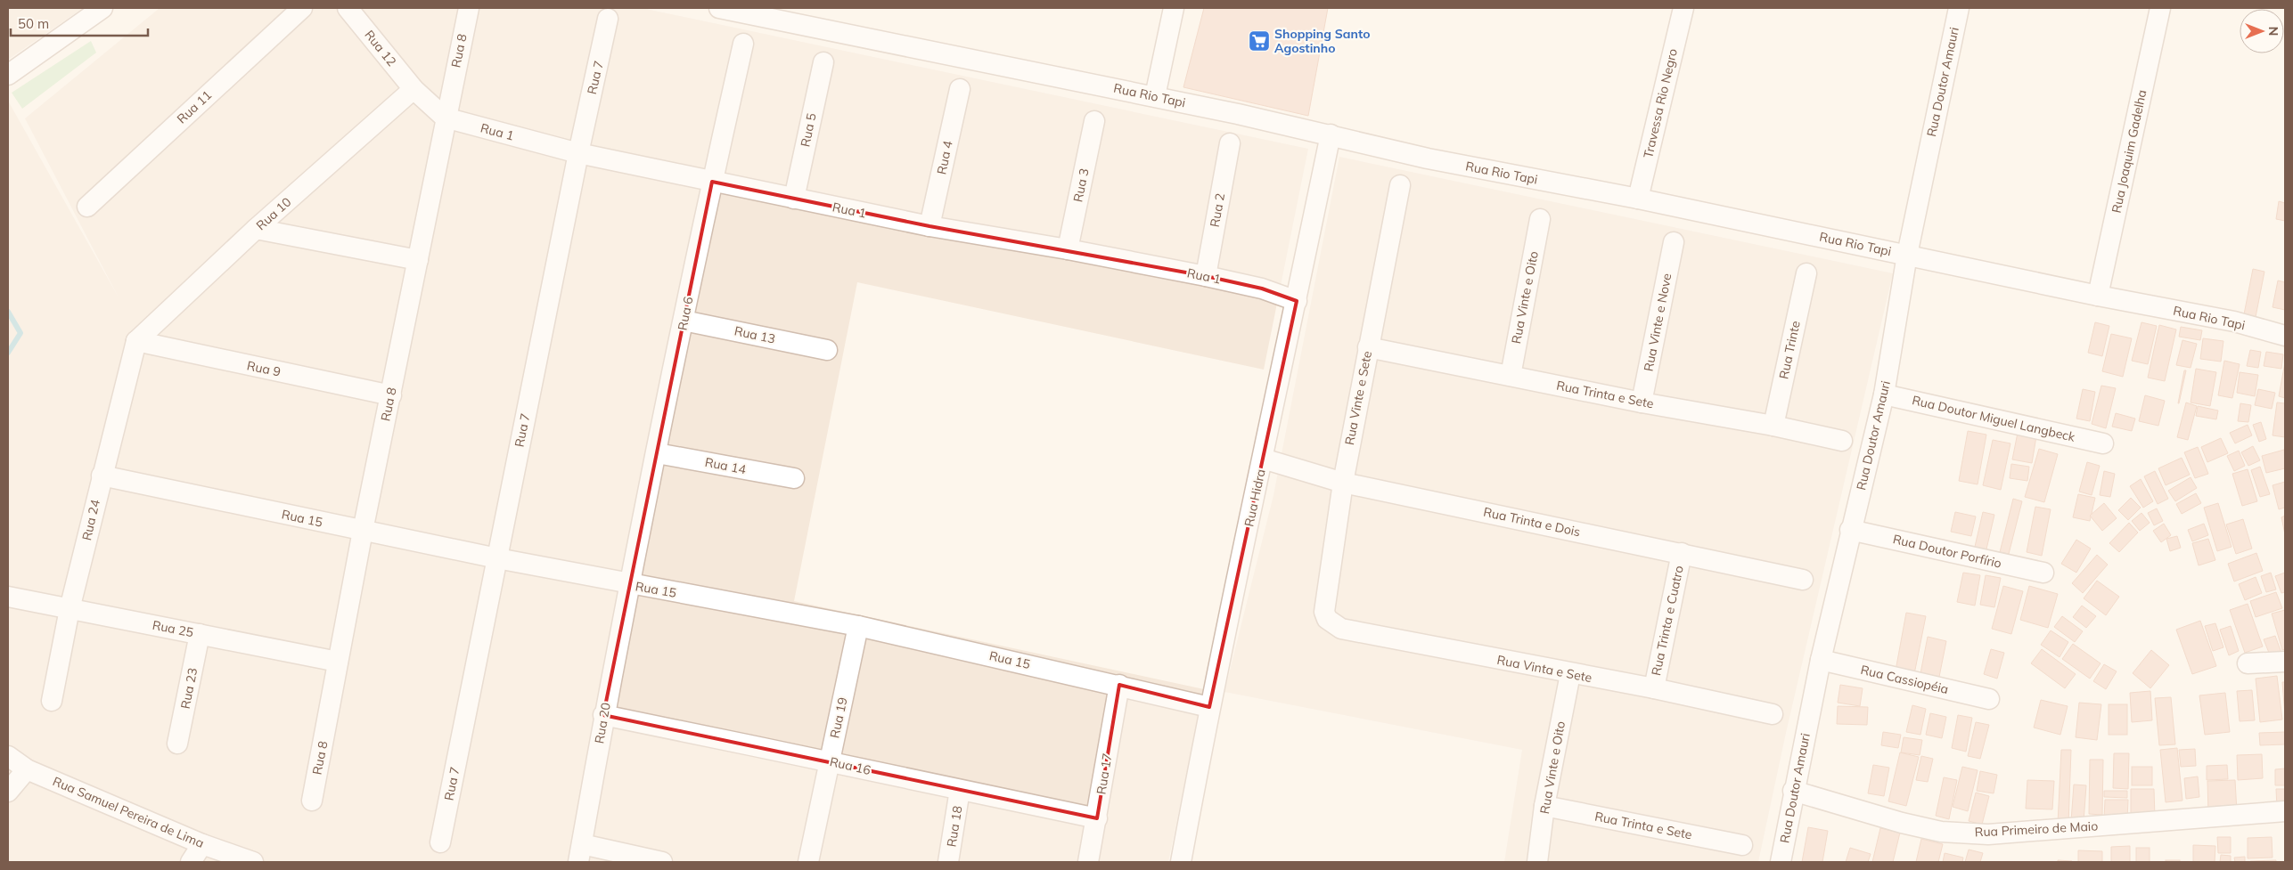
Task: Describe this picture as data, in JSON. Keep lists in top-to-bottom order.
{
  "streets": {
    "street": [
      "Rua 12",
      "Rua 8",
      "Rua 7",
      "Rua Doutor Amauri",
      "Rua Rio Tapi",
      "Travessa Rio Negro",
      "Rua 11",
      "Rua 5",
      "Rua 1",
      "Rua Joaquim Gadelha",
      "Rua 4",
      "Rua 3",
      "Rua 2",
      "Rua 10",
      "Rua Vinte e Oito",
      "Rua 6",
      "Rua Vinte e Nove",
      "Rua 13",
      "Rua Trinte",
      "Rua 9",
      "Rua Trinta e Sete",
      "Rua Vinte e Sete",
      "Rua Doutor Miguel Langbeck",
      "Rua 14",
      "Rua Hidra",
      "Rua 15",
      "Rua 24",
      "Rua Trinta e Dois",
      "Rua Doutor Porfírio",
      "Rua Trinta e Cuatro",
      "Rua 25",
      "Rua Vinta e Sete",
      "Rua Cassiopéia",
      "Rua 23",
      "Rua 19",
      "Rua 20",
      "Rua 16",
      "Rua 17",
      "Rua Samuel Pereira de Lima",
      "Rua 18",
      "Rua Primeiro de Maio"
    ]
  },
  "crossings": [
    ["Rua 12", "Rua 1"],
    ["Rua 12", "Rua 10"],
    ["Rua 8", "Rua 1"],
    ["Rua 8", "Rua 9"],
    ["Rua 8", "Rua 15"],
    ["Rua 8", "Rua 25"],
    ["Rua 7", "Rua 1"],
    ["Rua 7", "Rua 15"],
    ["Rua Doutor Amauri", "Rua Rio Tapi"],
    ["Rua Doutor Amauri", "Rua Doutor Miguel Langbeck"],
    ["Rua Doutor Amauri", "Rua Doutor Porfírio"],
    ["Rua Doutor Amauri", "Rua Cassiopéia"],
    ["Rua Doutor Amauri", "Rua Primeiro de Maio"],
    ["Rua Rio Tapi", "Travessa Rio Negro"],
    ["Rua Rio Tapi", "Rua Joaquim Gadelha"],
    ["Rua Rio Tapi", "Rua Hidra"],
    ["Rua 5", "Rua 1"],
    ["Rua 1", "Rua 4"],
    ["Rua 1", "Rua 3"],
    ["Rua 1", "Rua 2"],
    ["Rua 1", "Rua 10"],
    ["Rua 1", "Rua 6"],
    ["Rua 1", "Rua Hidra"],
    ["Rua 10", "Rua 9"],
    ["Rua 10", "Rua 24"],
    ["Rua Vinte e Oito", "Rua Trinta e Sete"],
    ["Rua Vinte e Oito", "Rua Vinta e Sete"],
    ["Rua 6", "Rua 13"],
    ["Rua 6", "Rua 14"],
    ["Rua 6", "Rua 15"],
    ["Rua 6", "Rua 20"],
    ["Rua Vinte e Nove", "Rua Trinta e Sete"],
    ["Rua Trinte", "Rua Trinta e Sete"],
    ["Rua 9", "Rua 24"],
    ["Rua Trinta e Sete", "Rua Vinte e Sete"],
    ["Rua Vinte e Sete", "Rua Trinta e Dois"],
    ["Rua Vinte e Sete", "Rua Vinta e Sete"],
    ["Rua Hidra", "Rua 15"],
    ["Rua Hidra", "Rua Trinta e Dois"],
    ["Rua 15", "Rua 24"],
    ["Rua 15", "Rua 19"],
    ["Rua 15", "Rua 20"],
    ["Rua 15", "Rua 17"],
    ["Rua 24", "Rua 25"],
    ["Rua Trinta e Dois", "Rua Trinta e Cuatro"],
    ["Rua Trinta e Cuatro", "Rua Vinta e Sete"],
    ["Rua 25", "Rua 23"],
    ["Rua 19", "Rua 16"],
    ["Rua 20", "Rua 16"],
    ["Rua 16", "Rua 17"],
    ["Rua 16", "Rua 18"]
  ],
  "places": {
    "supermarket": ["Shopping Santo Agostinho"]
  },
  "scale_bar": "50 m",
  "north": "right"
}
